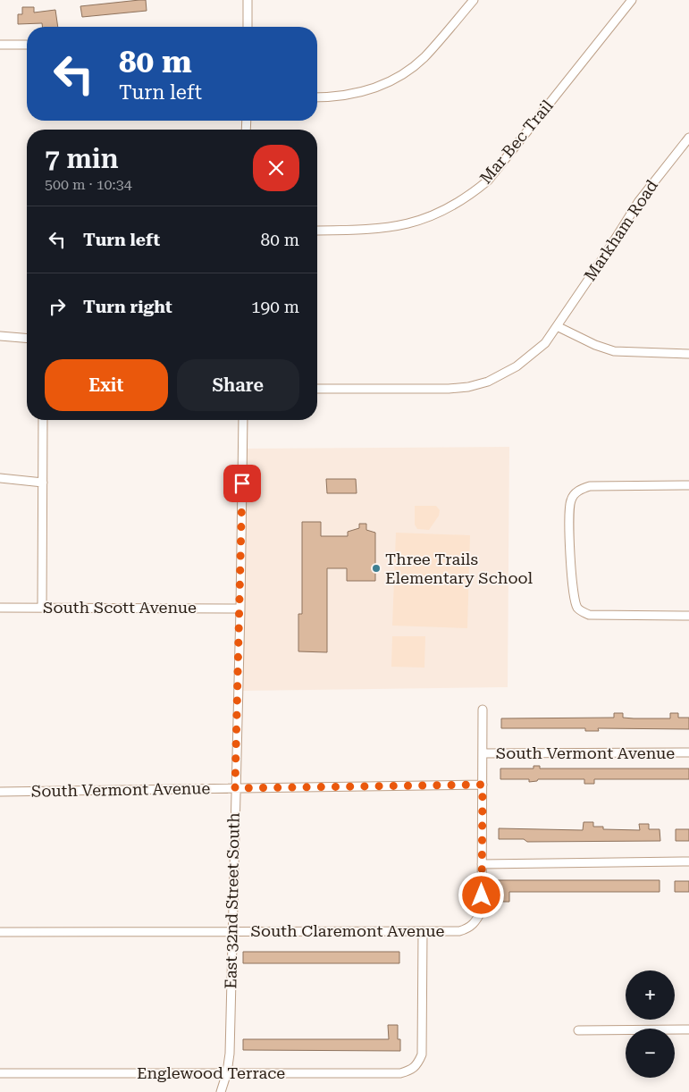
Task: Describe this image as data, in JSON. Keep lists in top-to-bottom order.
{
  "streets": {
    "street": [
      "Mar Bec Trail",
      "Markham Road",
      "South Scott Avenue",
      "South Vermont Avenue",
      "East 32nd Street South",
      "South Claremont Avenue",
      "Englewood Terrace"
    ]
  },
  "crossings": [
    ["South Scott Avenue", "East 32nd Street South"],
    ["South Vermont Avenue", "East 32nd Street South"],
    ["East 32nd Street South", "South Claremont Avenue"],
    ["East 32nd Street South", "Englewood Terrace"],
    ["South Claremont Avenue", "Englewood Terrace"]
  ],
  "places": ["Three Trails Elementary School"],
  "page": {
    "turn": ["80 m", "Turn left"],
    "heading": ["7 min", "500 m · 10:34"],
    "list": [
      {
        "name": "Turn left",
        "value": "80 m"
      },
      {
        "name": "Turn right",
        "value": "190 m"
      }
    ],
    "buttons": ["Exit", "Share"],
    "map_buttons": ["+", "−"]
  }
}
